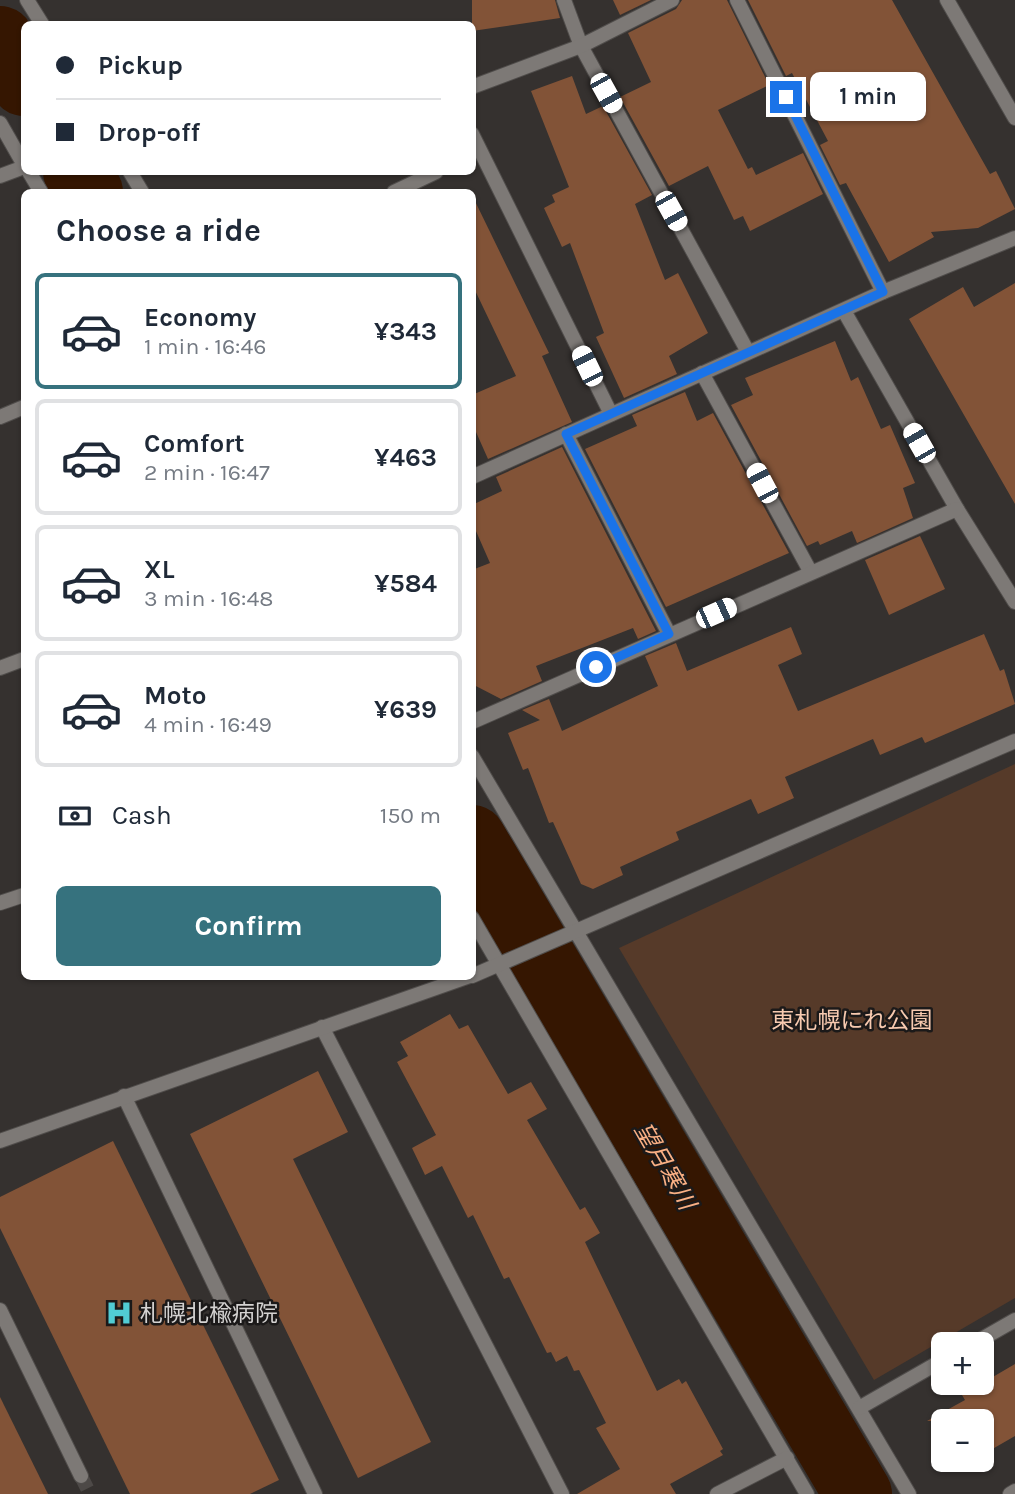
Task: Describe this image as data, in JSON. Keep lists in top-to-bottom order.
{
  "water": ["望月寒川"],
  "parks": ["東札幌にれ公園"],
  "places": {
    "hospital": ["札幌北楡病院"]
  },
  "page": {
    "banner": ["Pickup", "Drop-off"],
    "bubble": "1 min",
    "heading": "Choose a ride",
    "list": [
      {
        "name": "Economy",
        "note": "1 min · 16:46",
        "value": "¥343"
      },
      {
        "name": "Comfort",
        "note": "2 min · 16:47",
        "value": "¥463"
      },
      {
        "name": "XL",
        "note": "3 min · 16:48",
        "value": "¥584"
      },
      {
        "name": "Moto",
        "note": "4 min · 16:49",
        "value": "¥639"
      }
    ],
    "pay": ["Cash", "150 m"],
    "buttons": "Confirm",
    "map_buttons": ["+", "−"]
  }
}
